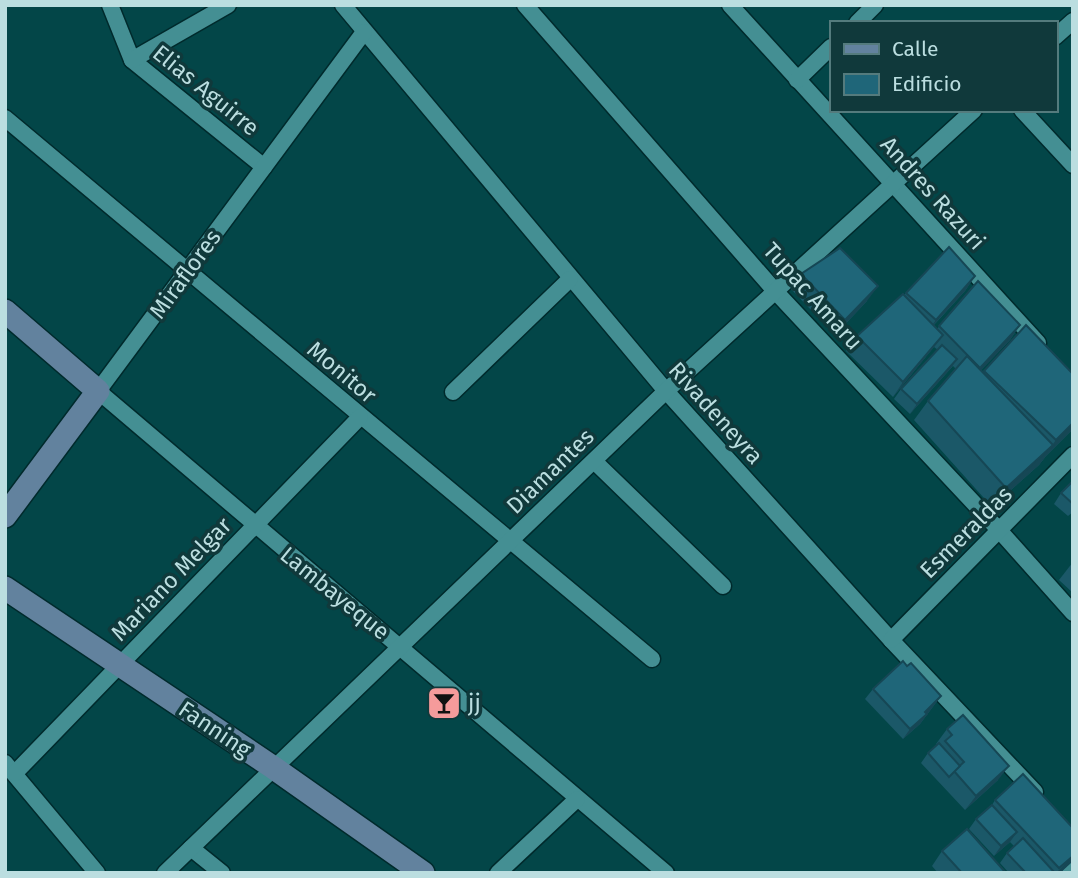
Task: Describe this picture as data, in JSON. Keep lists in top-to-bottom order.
{
  "streets": {
    "street": [
      "Elias Aguirre",
      "Andres Razuri",
      "Miraflores",
      "Tupac Amaru",
      "Monitor",
      "Rivadeneyra",
      "Diamantes",
      "Esmeraldas",
      "Mariano Melgar",
      "Lambayeque",
      "Fanning"
    ]
  },
  "crossings": [
    ["Elias Aguirre", "Miraflores"],
    ["Andres Razuri", "Diamantes"],
    ["Miraflores", "Monitor"],
    ["Miraflores", "Rivadeneyra"],
    ["Miraflores", "Lambayeque"],
    ["Tupac Amaru", "Diamantes"],
    ["Tupac Amaru", "Esmeraldas"],
    ["Monitor", "Diamantes"],
    ["Monitor", "Mariano Melgar"],
    ["Rivadeneyra", "Diamantes"],
    ["Rivadeneyra", "Esmeraldas"],
    ["Diamantes", "Lambayeque"],
    ["Diamantes", "Fanning"],
    ["Mariano Melgar", "Lambayeque"],
    ["Mariano Melgar", "Fanning"]
  ],
  "places": {
    "bar": ["jj"]
  },
  "legend": ["Calle", "Edificio"]
}
